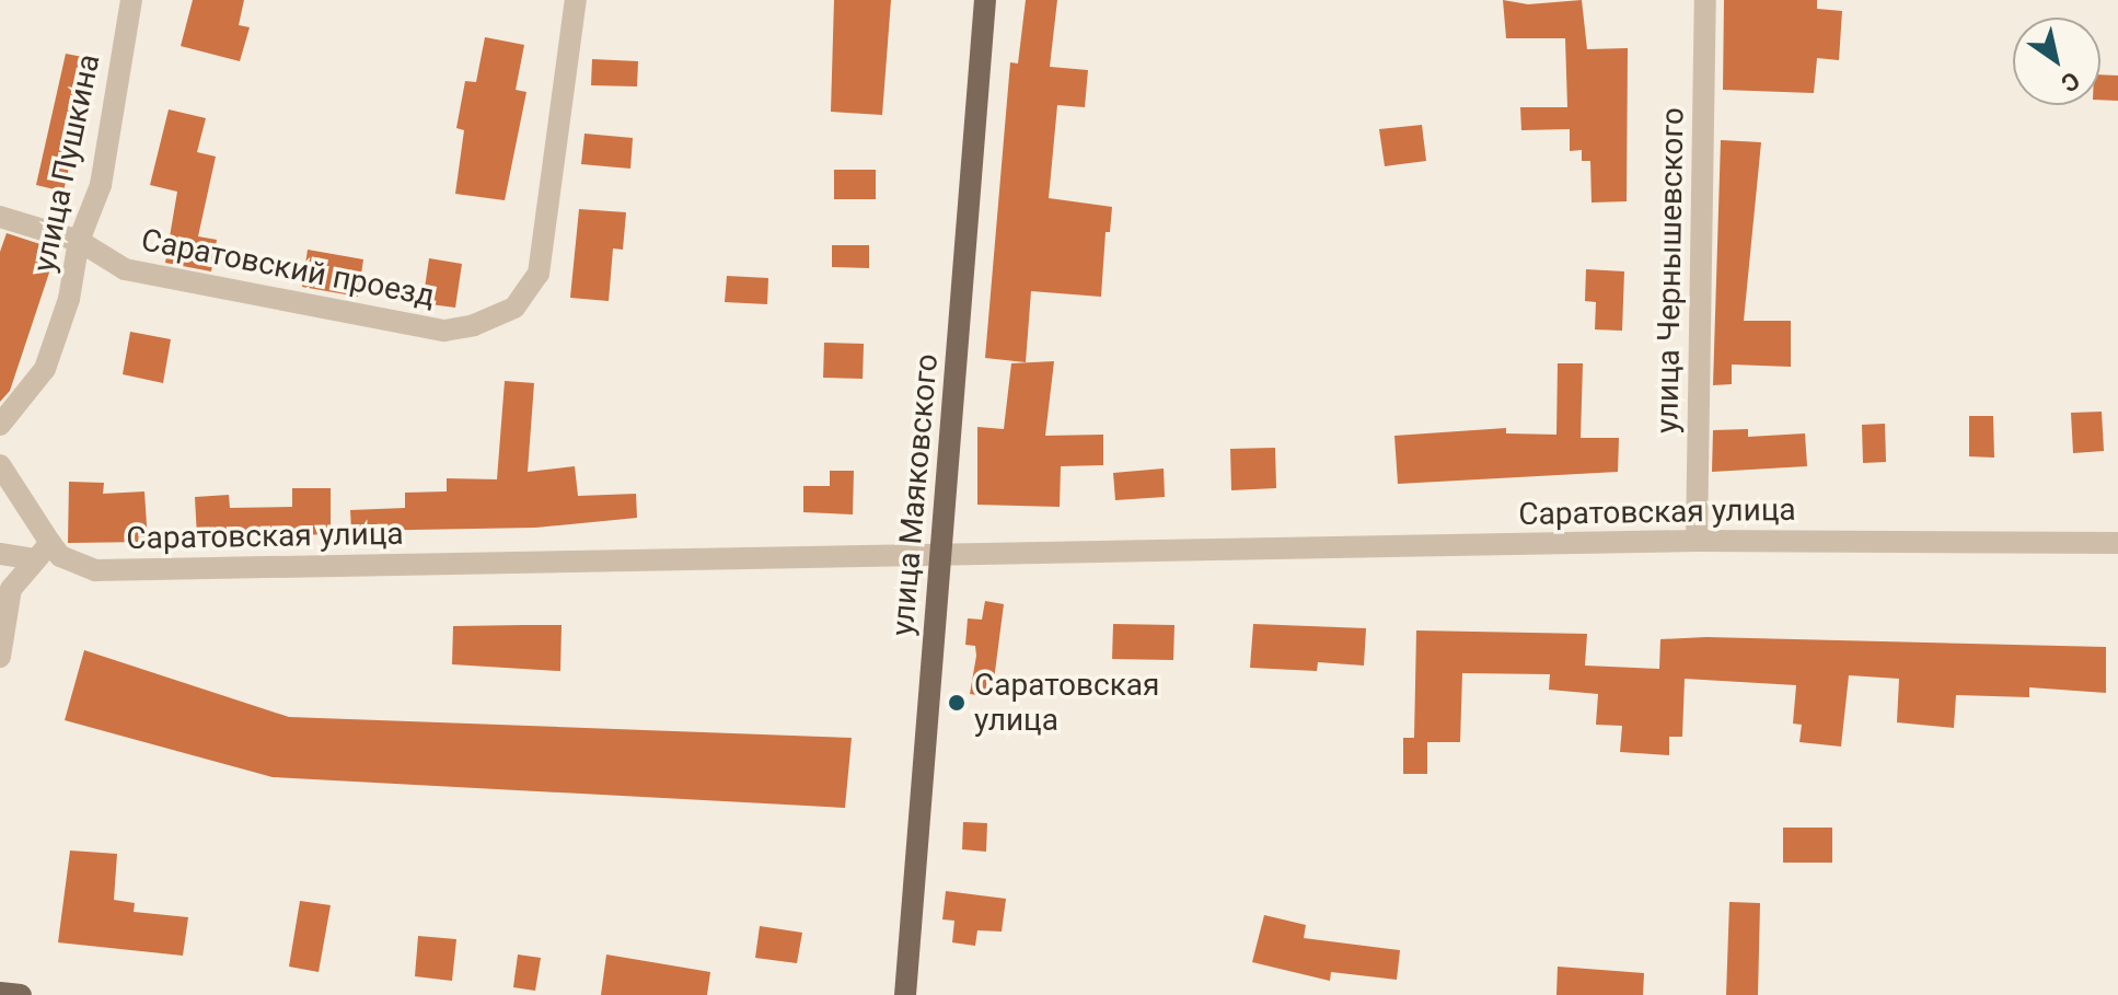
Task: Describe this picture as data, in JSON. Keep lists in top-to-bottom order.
{
  "streets": {
    "main road": ["улица Маяковского"],
    "street": [
      "улица Пушкина",
      "Саратовский проезд",
      "улица Чернышевского",
      "Саратовская улица"
    ]
  },
  "crossings": [
    ["улица Пушкина", "Саратовский проезд"],
    ["улица Чернышевского", "Саратовская улица"],
    ["улица Маяковского", "Саратовская улица"]
  ],
  "places": ["Саратовская улица"],
  "north": "bottom right"
}
